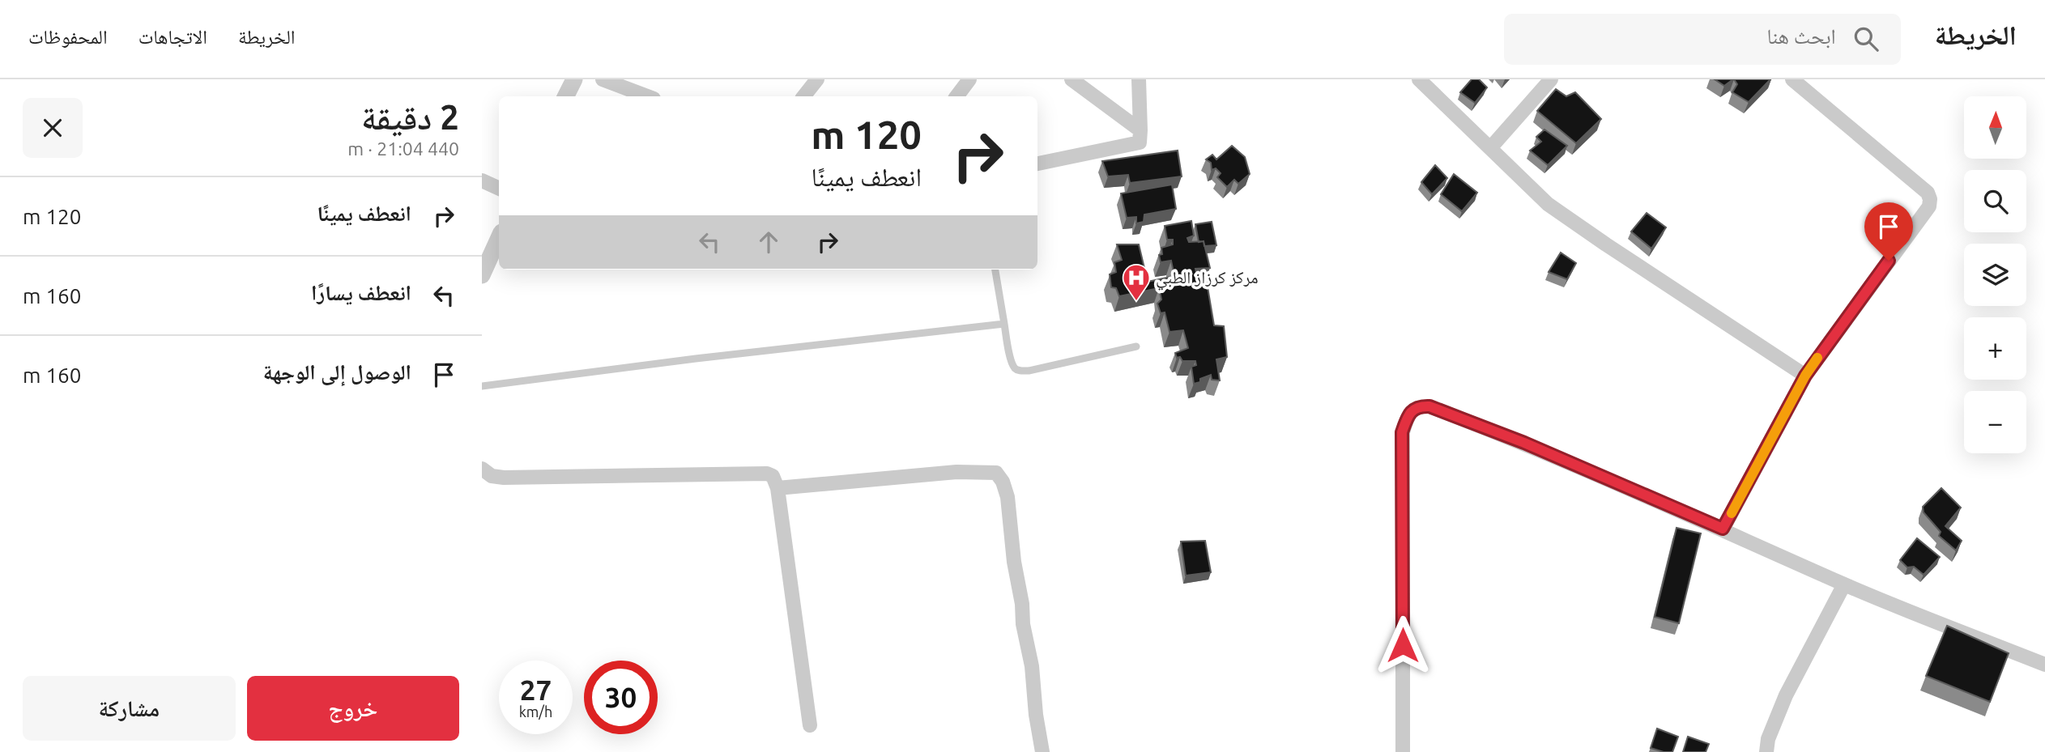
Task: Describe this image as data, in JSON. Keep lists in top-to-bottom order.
{
  "places": {
    "hospital": ["مركز كرزاز الطبي"]
  },
  "north": "top",
  "page": {
    "header": "الخريطة",
    "search": "ابحث هنا",
    "nav": ["الخريطة", "الاتجاهات", "المحفوظات"],
    "heading": ["2 دقيقة", "440 m · 21:04"],
    "map_buttons": ["+", "−"],
    "turn": ["120 m", "انعطف يمينًا"],
    "list": [
      {
        "name": "انعطف يمينًا",
        "value": "120 m"
      },
      {
        "name": "انعطف يسارًا",
        "value": "160 m"
      },
      {
        "name": "الوصول إلى الوجهة",
        "value": "160 m"
      }
    ],
    "speed": "27 km/h",
    "limit": "30",
    "buttons": ["خروج", "مشاركة"]
  }
}
